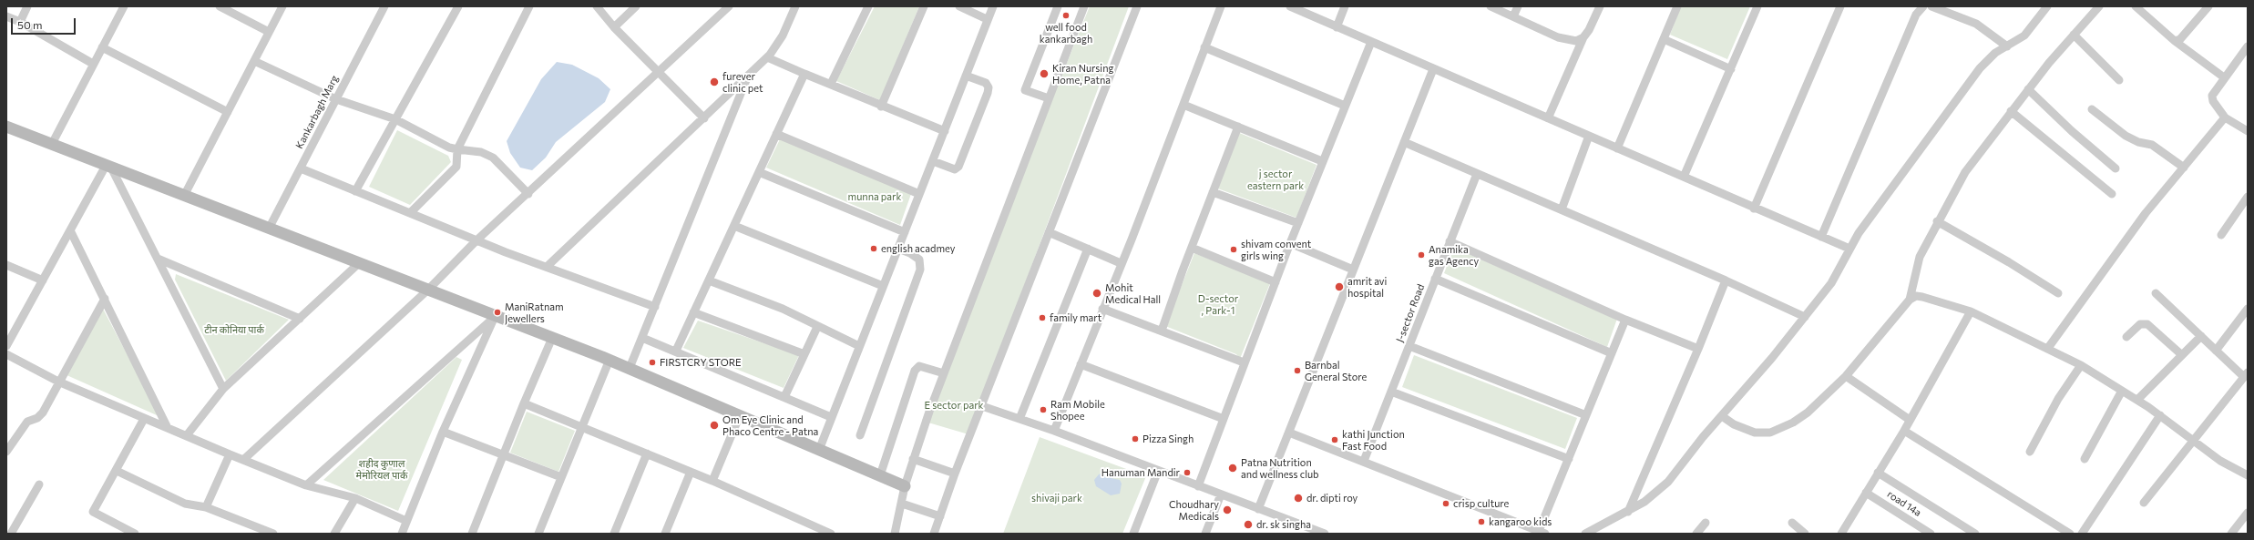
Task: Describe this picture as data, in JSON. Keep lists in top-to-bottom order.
{
  "streets": {
    "street": ["Kankarbagh Marg", "J-sector Road", "road 14a"]
  },
  "parks": [
    "j sector eastern park",
    "munna park",
    "D-sector , Park-1",
    "टीन कोनिया पार्क",
    "E sector park",
    "शहीद कुणाल मेमोरियल पार्क",
    "shivaji park"
  ],
  "places": [
    "well food kankarbagh",
    "Kiran Nursing Home, Patna",
    "furever clinic pet",
    "english acadmey",
    "shivam convent girls wing",
    "Anamika gas Agency",
    "amrit avi hospital",
    "Mohit Medical Hall",
    "ManiRatnam Jewellers",
    "family mart",
    "FIRSTCRY STORE",
    "Barnbal General Store",
    "Ram Mobile Shopee",
    "Om Eye Clinic and Phaco Centre - Patna",
    "Pizza Singh",
    "kathi Junction Fast Food",
    "Patna Nutrition and wellness club",
    "Hanuman Mandir",
    "dr. dipti roy",
    "crisp culture",
    "Choudhary Medicals",
    "kangaroo kids",
    "dr. sk singha"
  ],
  "scale_bar": "50 m"
}
